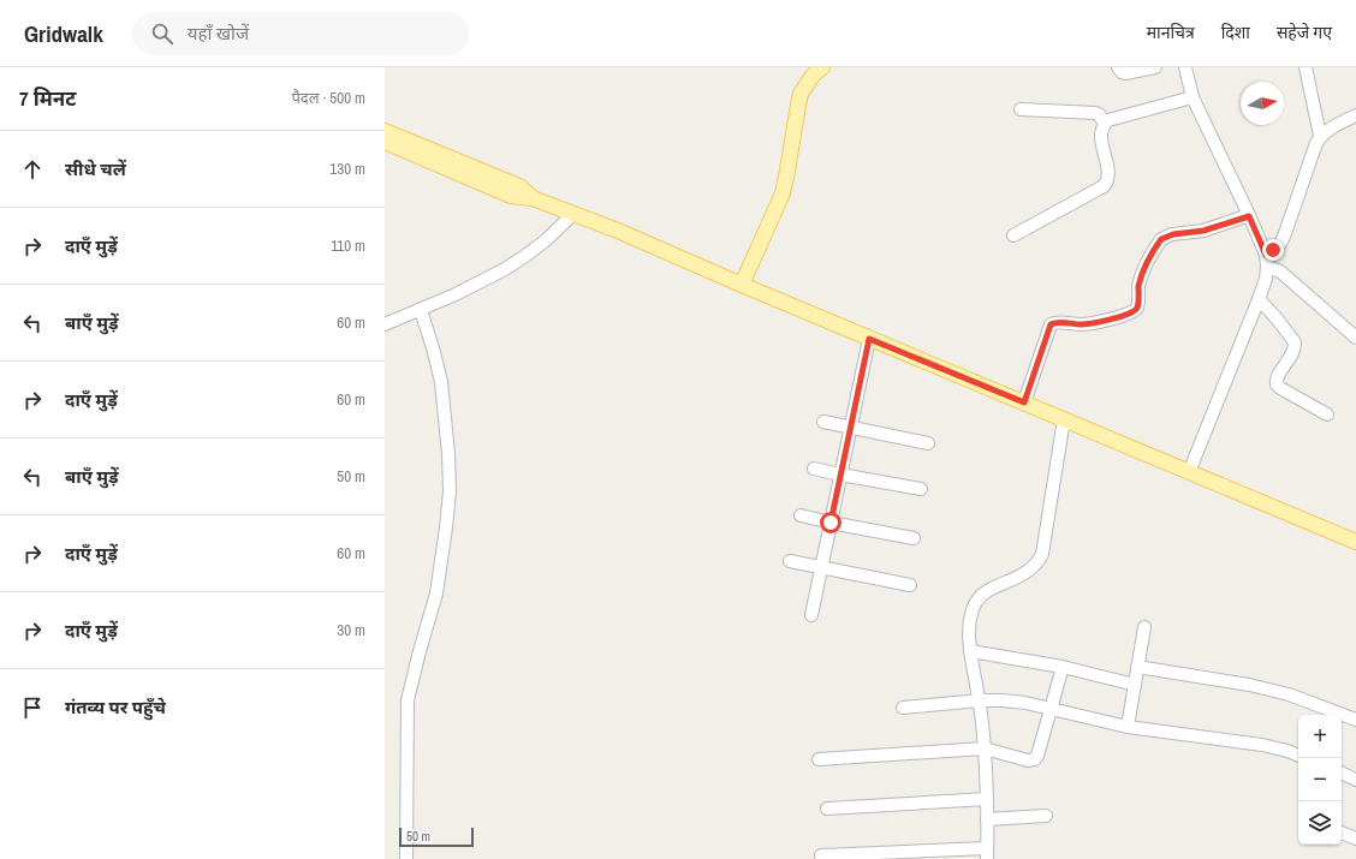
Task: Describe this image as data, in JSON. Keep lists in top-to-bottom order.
{
  "scale_bar": "50 m",
  "north": "right",
  "page": {
    "header": "Gridwalk",
    "search": "यहाँ खोजें",
    "nav": ["मानचित्र", "दिशा", "सहेजे गए"],
    "heading": ["7 मिनट", "पैदल · 500 m"],
    "list": [
      ["सीधे चलें", "130 m"],
      ["दाएँ मुड़ें", "110 m"],
      ["बाएँ मुड़ें", "60 m"],
      ["दाएँ मुड़ें", "60 m"],
      ["बाएँ मुड़ें", "50 m"],
      ["दाएँ मुड़ें", "60 m"],
      ["दाएँ मुड़ें", "30 m"],
      "गंतव्य पर पहुँचे"
    ],
    "map_buttons": ["+", "−"],
    "scale": "50 m"
  }
}
